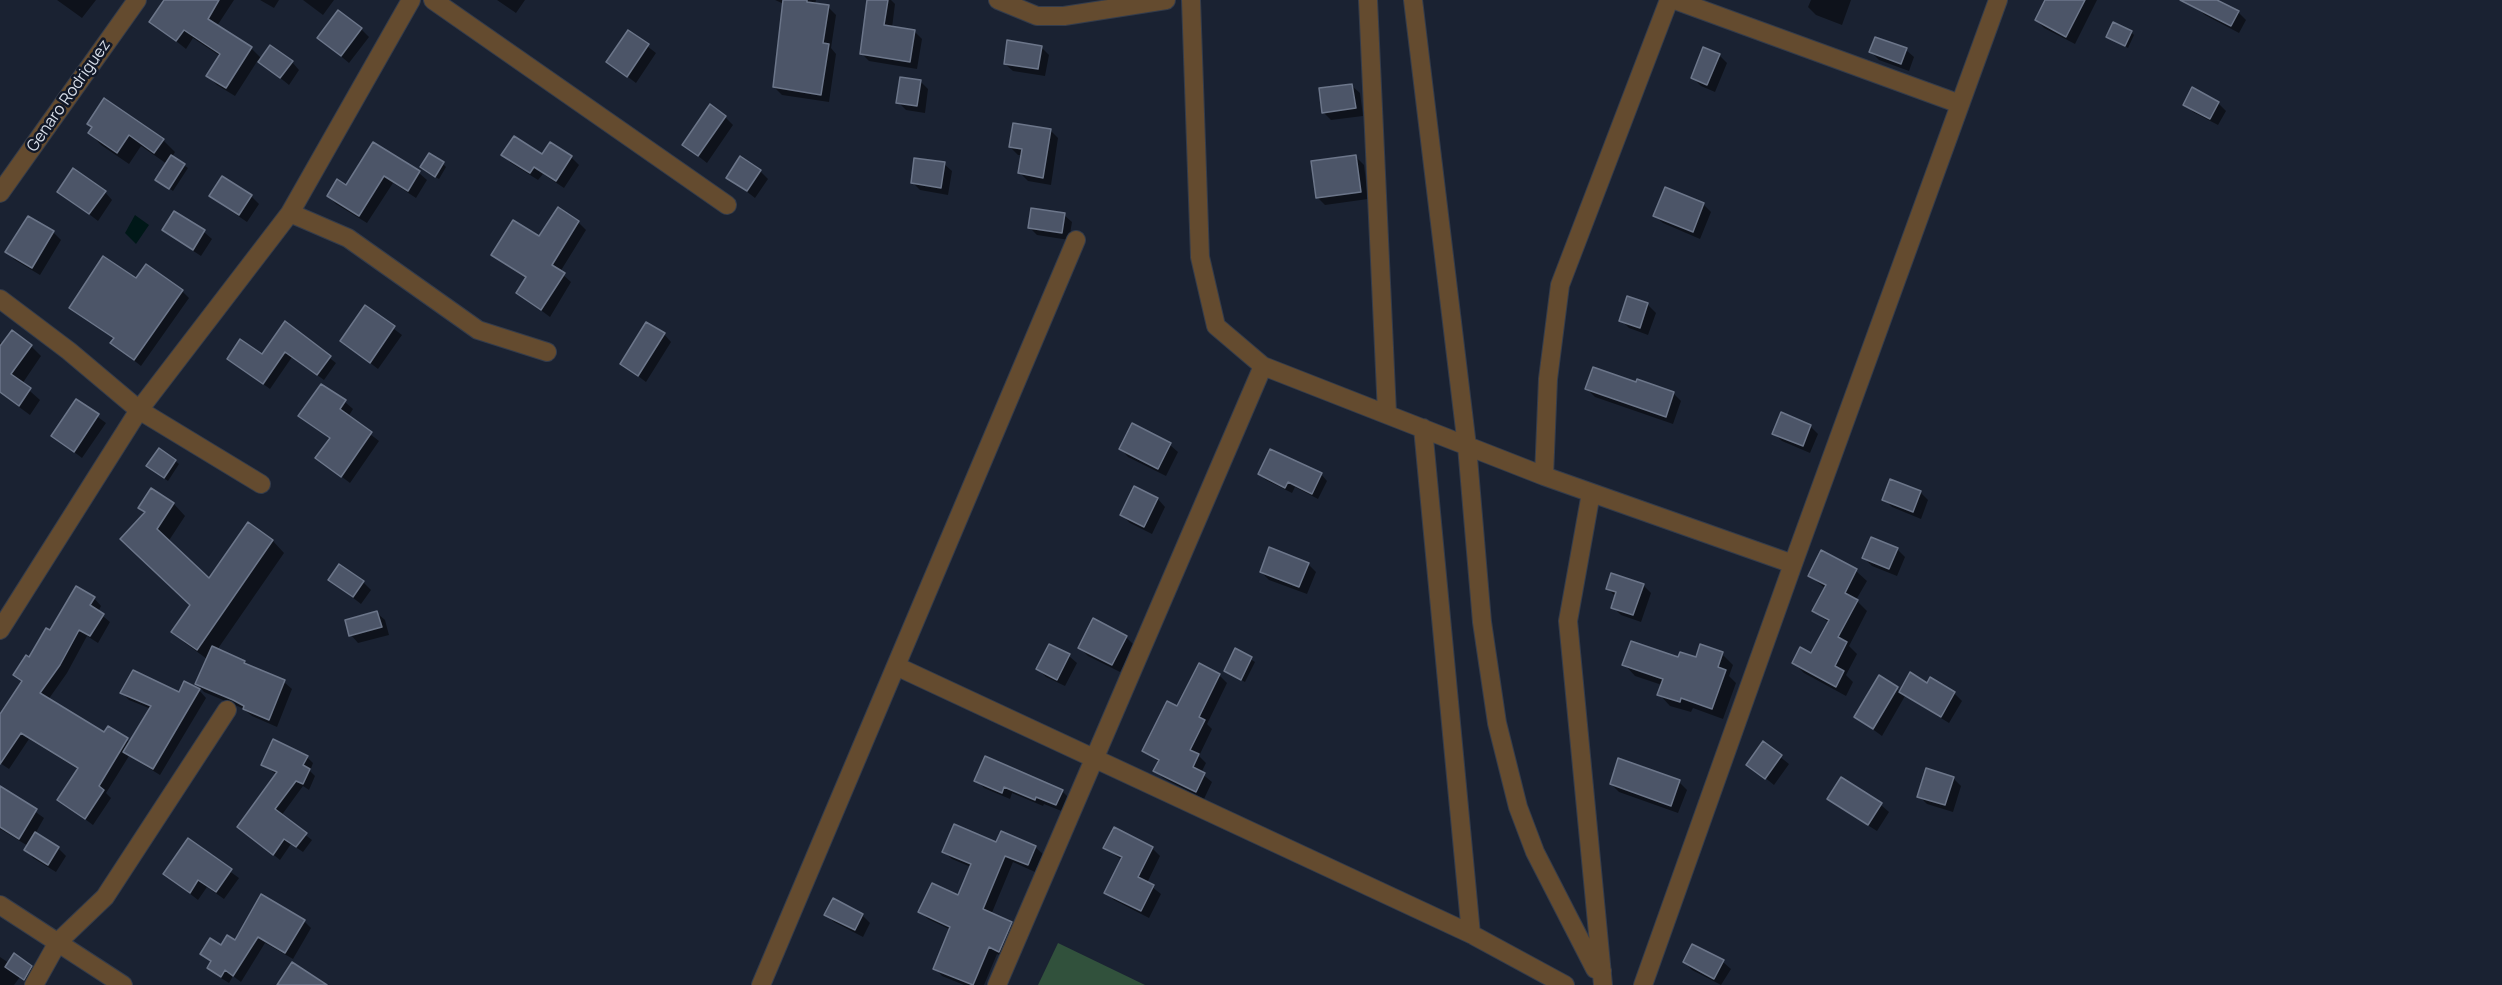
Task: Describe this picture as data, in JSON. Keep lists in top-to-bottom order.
{
  "streets": {
    "street": ["Genaro Rodriguez"]
  }
}
